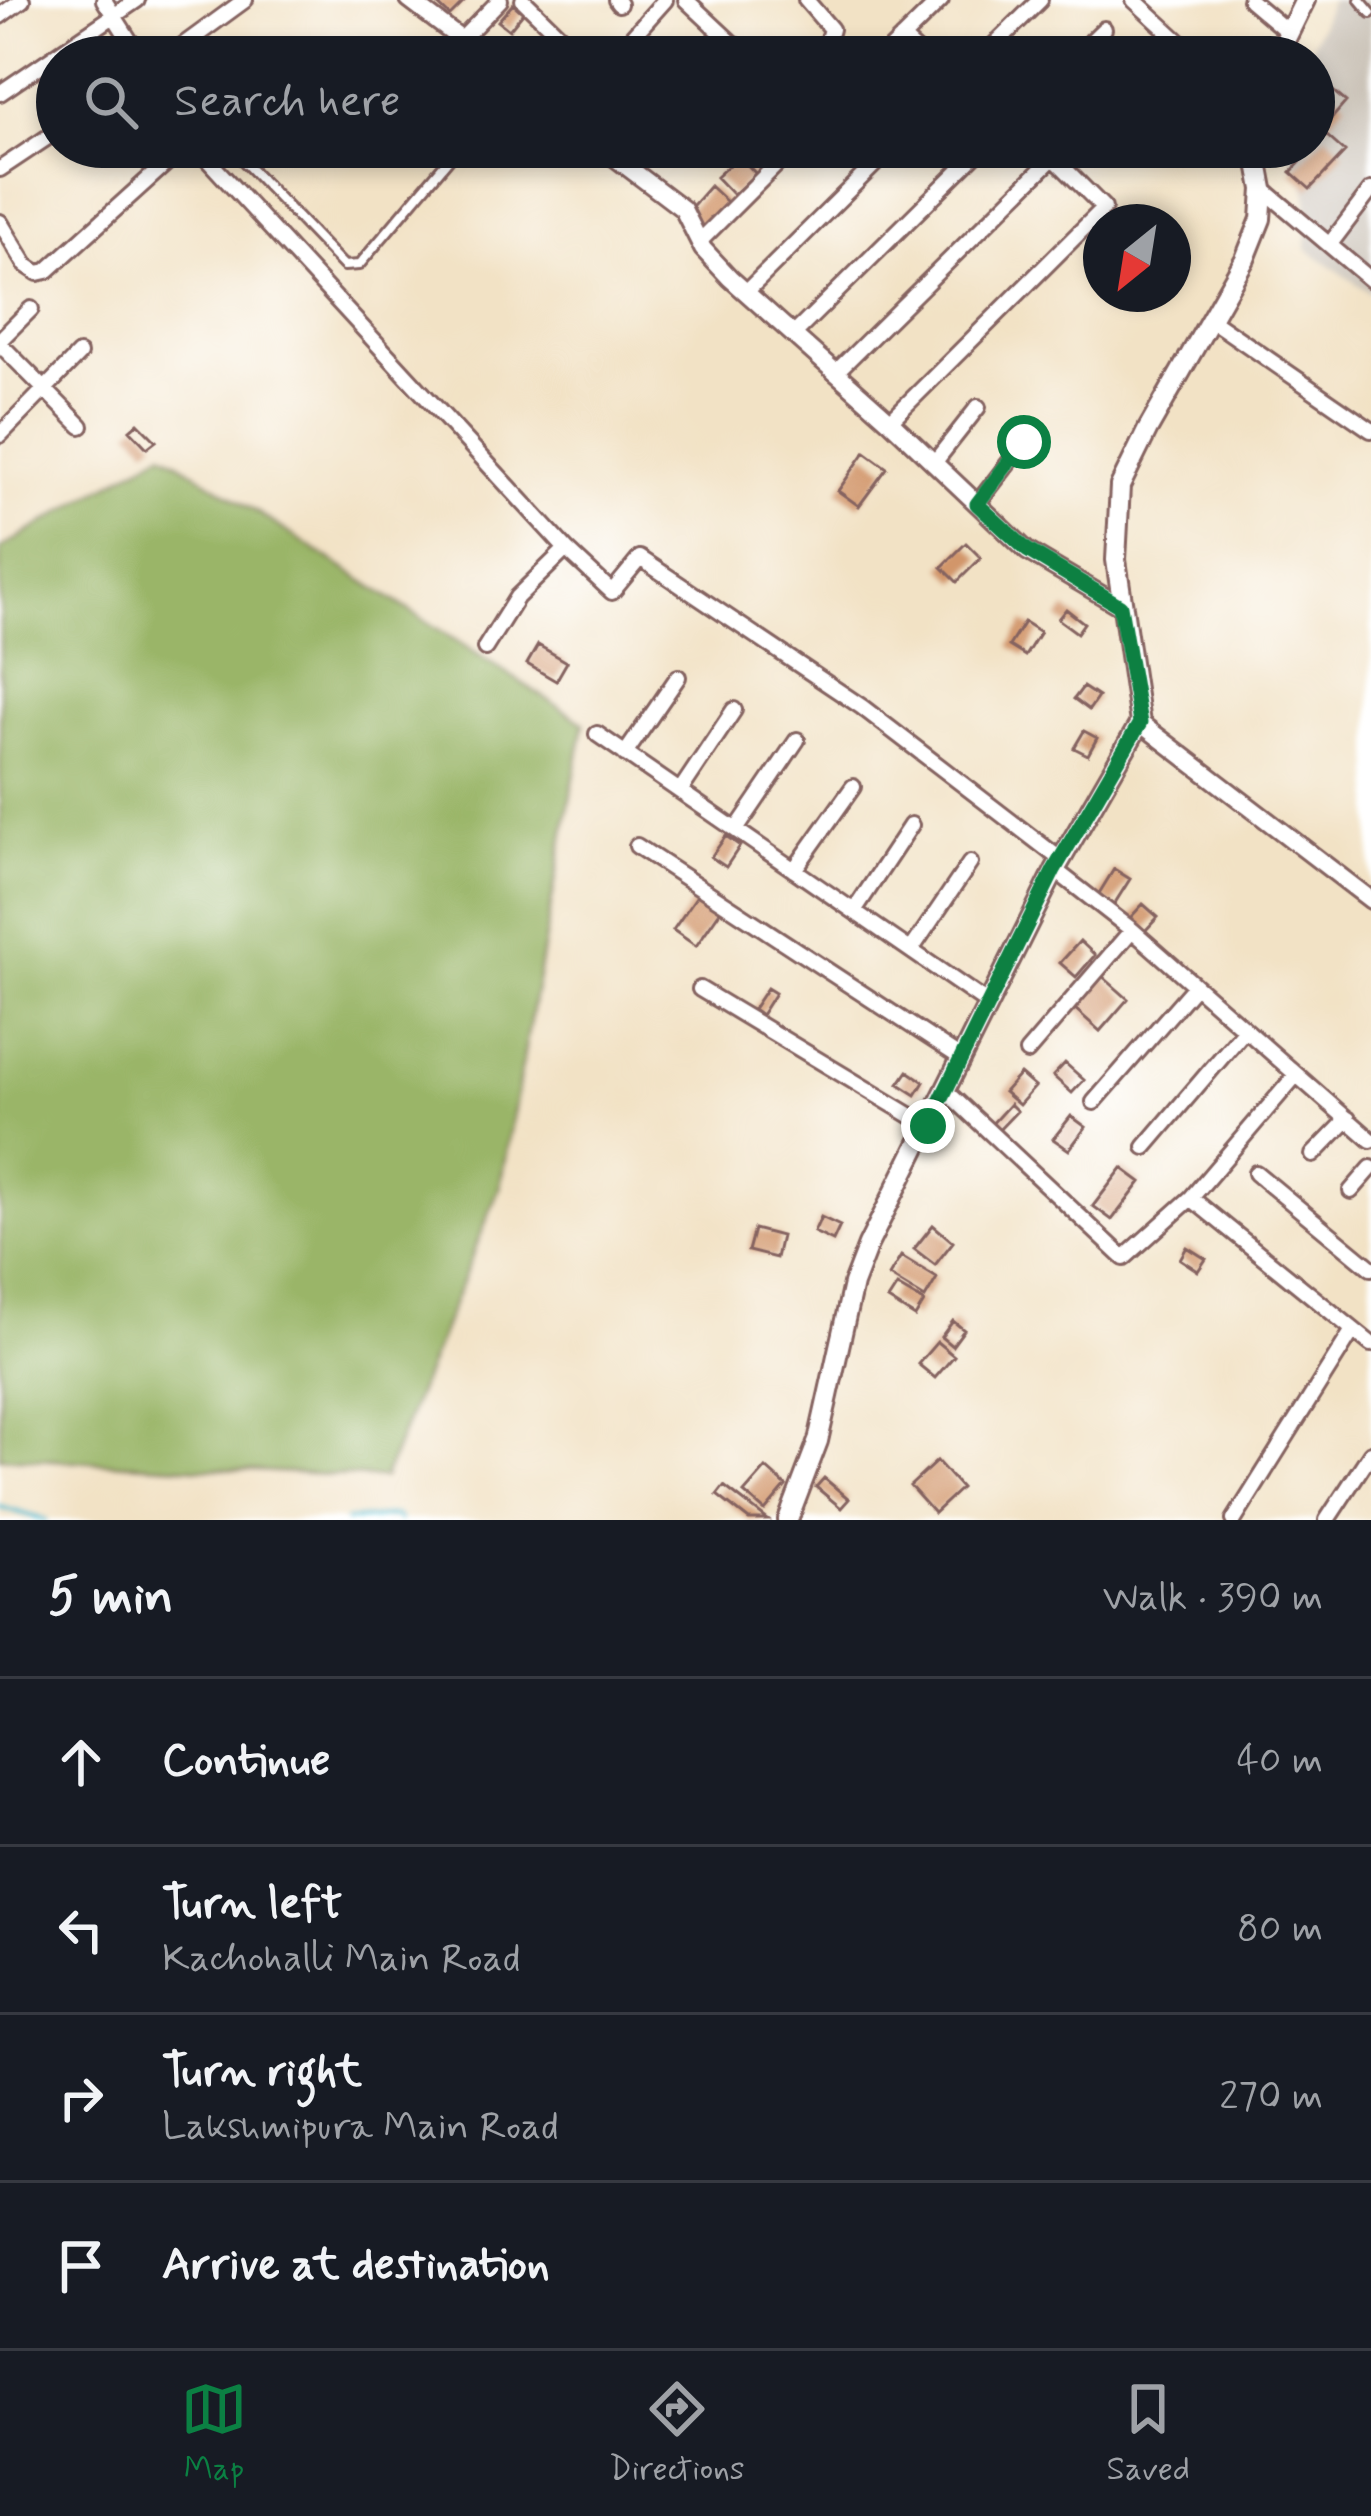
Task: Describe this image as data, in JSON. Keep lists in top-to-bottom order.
{
  "north": "bottom left",
  "page": {
    "search": "Search here",
    "heading": ["5 min", "Walk · 390 m"],
    "list": [
      ["Continue", "40 m"],
      ["Turn left", "Kachohalli Main Road", "80 m"],
      ["Turn right", "Lakshmipura Main Road", "270 m"],
      "Arrive at destination"
    ],
    "nav": ["Map", "Directions", "Saved"]
  }
}
